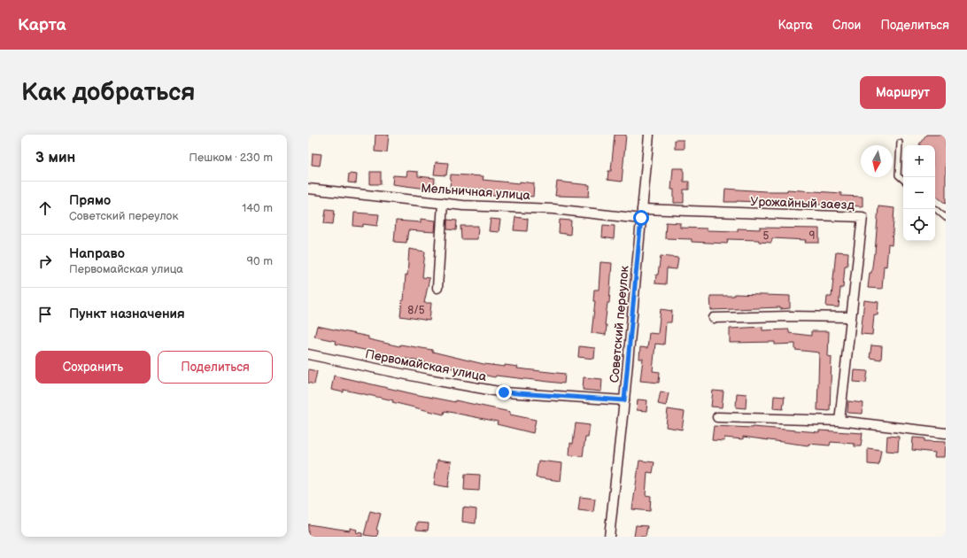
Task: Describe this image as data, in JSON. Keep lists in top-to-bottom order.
{
  "streets": {
    "street": [
      "Мельничная улица",
      "Урожайный заезд",
      "Советский переулок",
      "Первомайская улица"
    ]
  },
  "crossings": [
    ["Мельничная улица", "Урожайный заезд"],
    ["Мельничная улица", "Советский переулок"],
    ["Урожайный заезд", "Советский переулок"],
    ["Советский переулок", "Первомайская улица"]
  ],
  "house_numbers": ["5", "9", "8/5"],
  "north": "bottom",
  "page": {
    "header": "Карта",
    "nav": ["Карта", "Слои", "Поделиться"],
    "buttons": [
      "Маршрут",
      ["Сохранить", "Поделиться"]
    ],
    "title": "Как добраться",
    "heading": ["3 мин", "Пешком · 230 m"],
    "map_buttons": ["+", "−"],
    "list": [
      ["Прямо", "Советский переулок", "140 m"],
      ["Направо", "Первомайская улица", "90 m"],
      "Пункт назначения"
    ]
  }
}
